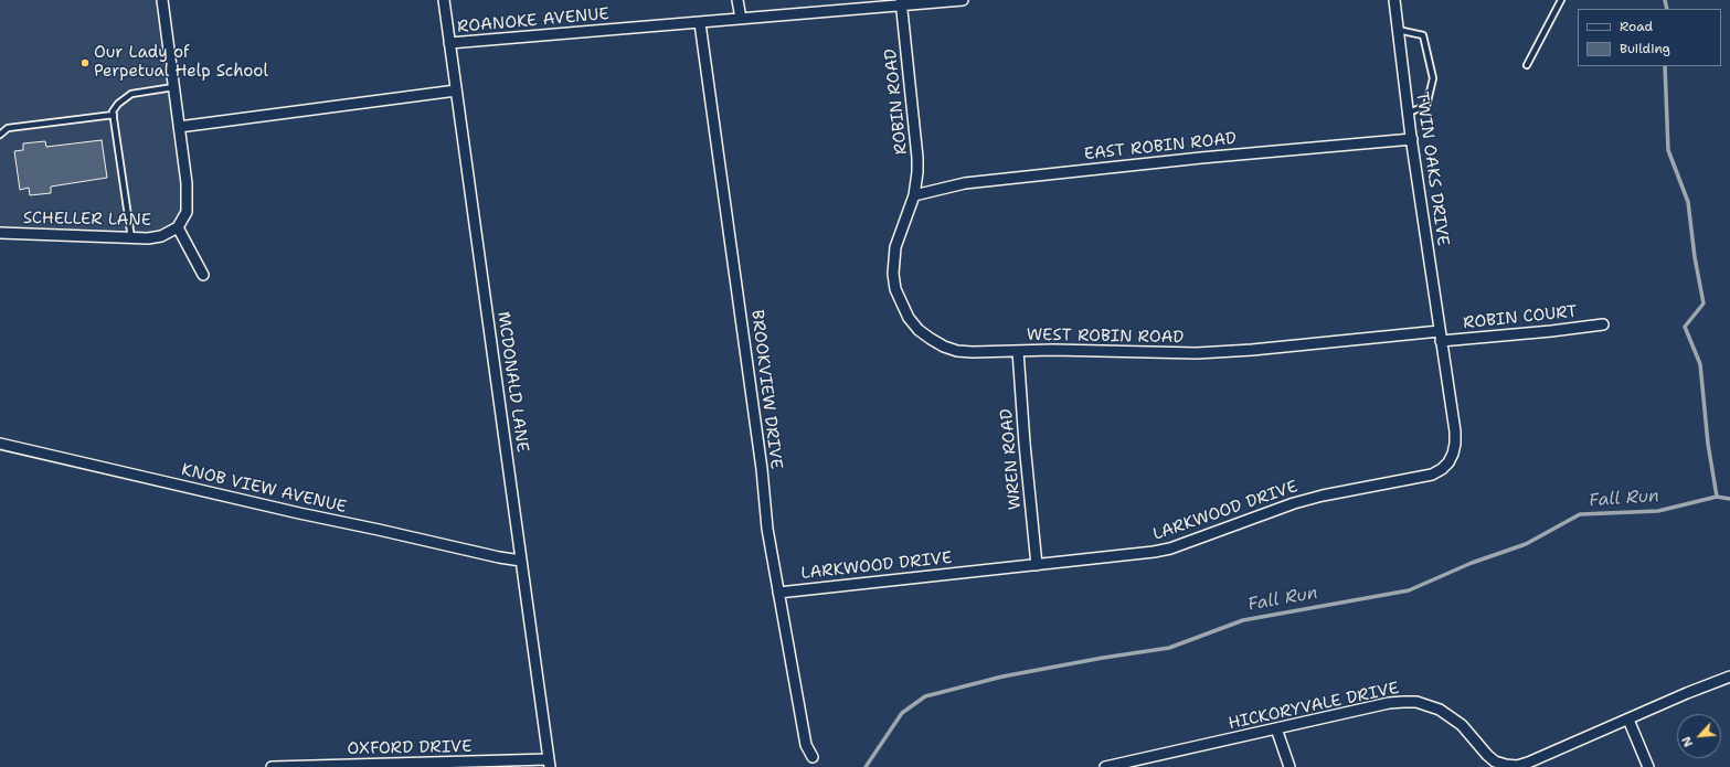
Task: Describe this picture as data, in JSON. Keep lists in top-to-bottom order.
{
  "streets": {
    "street": [
      "ROANOKE AVENUE",
      "ROBIN ROAD",
      "EAST ROBIN ROAD",
      "TWIN OAKS DRIVE",
      "SCHELLER LANE",
      "ROBIN COURT",
      "WEST ROBIN ROAD",
      "MCDONALD LANE",
      "BROOKVIEW DRIVE",
      "WREN ROAD",
      "KNOB VIEW AVENUE",
      "LARKWOOD DRIVE",
      "HICKORYVALE DRIVE",
      "OXFORD DRIVE"
    ]
  },
  "crossings": [
    ["ROANOKE AVENUE", "ROBIN ROAD"],
    ["ROANOKE AVENUE", "MCDONALD LANE"],
    ["ROANOKE AVENUE", "BROOKVIEW DRIVE"],
    ["ROBIN ROAD", "EAST ROBIN ROAD"],
    ["ROBIN ROAD", "WEST ROBIN ROAD"],
    ["EAST ROBIN ROAD", "TWIN OAKS DRIVE"],
    ["EAST ROBIN ROAD", "WEST ROBIN ROAD"],
    ["TWIN OAKS DRIVE", "ROBIN COURT"],
    ["TWIN OAKS DRIVE", "WEST ROBIN ROAD"],
    ["TWIN OAKS DRIVE", "LARKWOOD DRIVE"],
    ["ROBIN COURT", "WEST ROBIN ROAD"],
    ["ROBIN COURT", "LARKWOOD DRIVE"],
    ["WEST ROBIN ROAD", "WREN ROAD"],
    ["WEST ROBIN ROAD", "LARKWOOD DRIVE"],
    ["MCDONALD LANE", "KNOB VIEW AVENUE"],
    ["MCDONALD LANE", "OXFORD DRIVE"],
    ["BROOKVIEW DRIVE", "LARKWOOD DRIVE"],
    ["WREN ROAD", "LARKWOOD DRIVE"]
  ],
  "water": ["Fall Run"],
  "places": ["Our Lady of Perpetual Help School"],
  "legend": ["Road", "Building"],
  "north": "bottom left"
}
